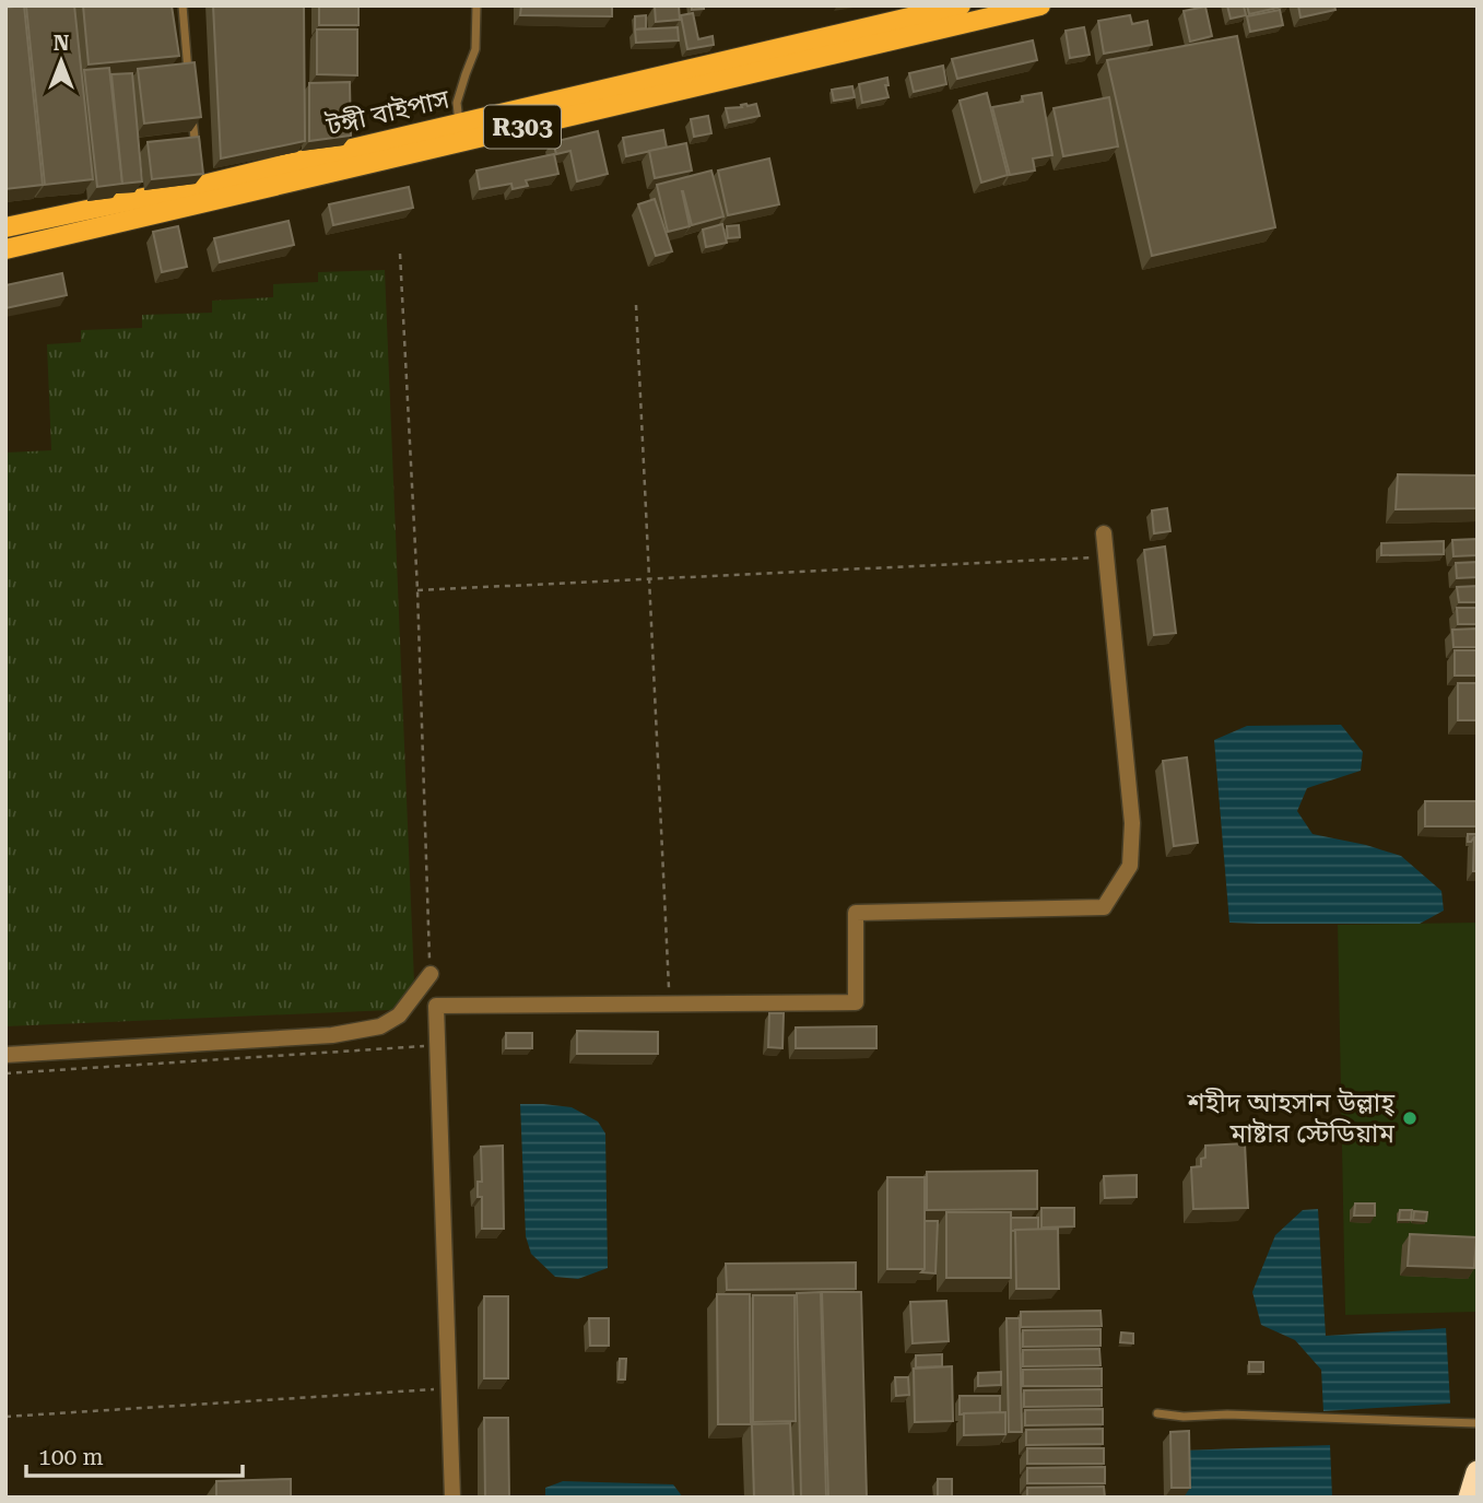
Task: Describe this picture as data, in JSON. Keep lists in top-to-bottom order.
{
  "streets": {
    "main road": ["টঙ্গী বাইপাস", "R303"]
  },
  "places": ["শহীদ আহসান উল্লাহ্‌ মাষ্টার স্টেডিয়াম"],
  "scale_bar": "100 m",
  "north": "top"
}
